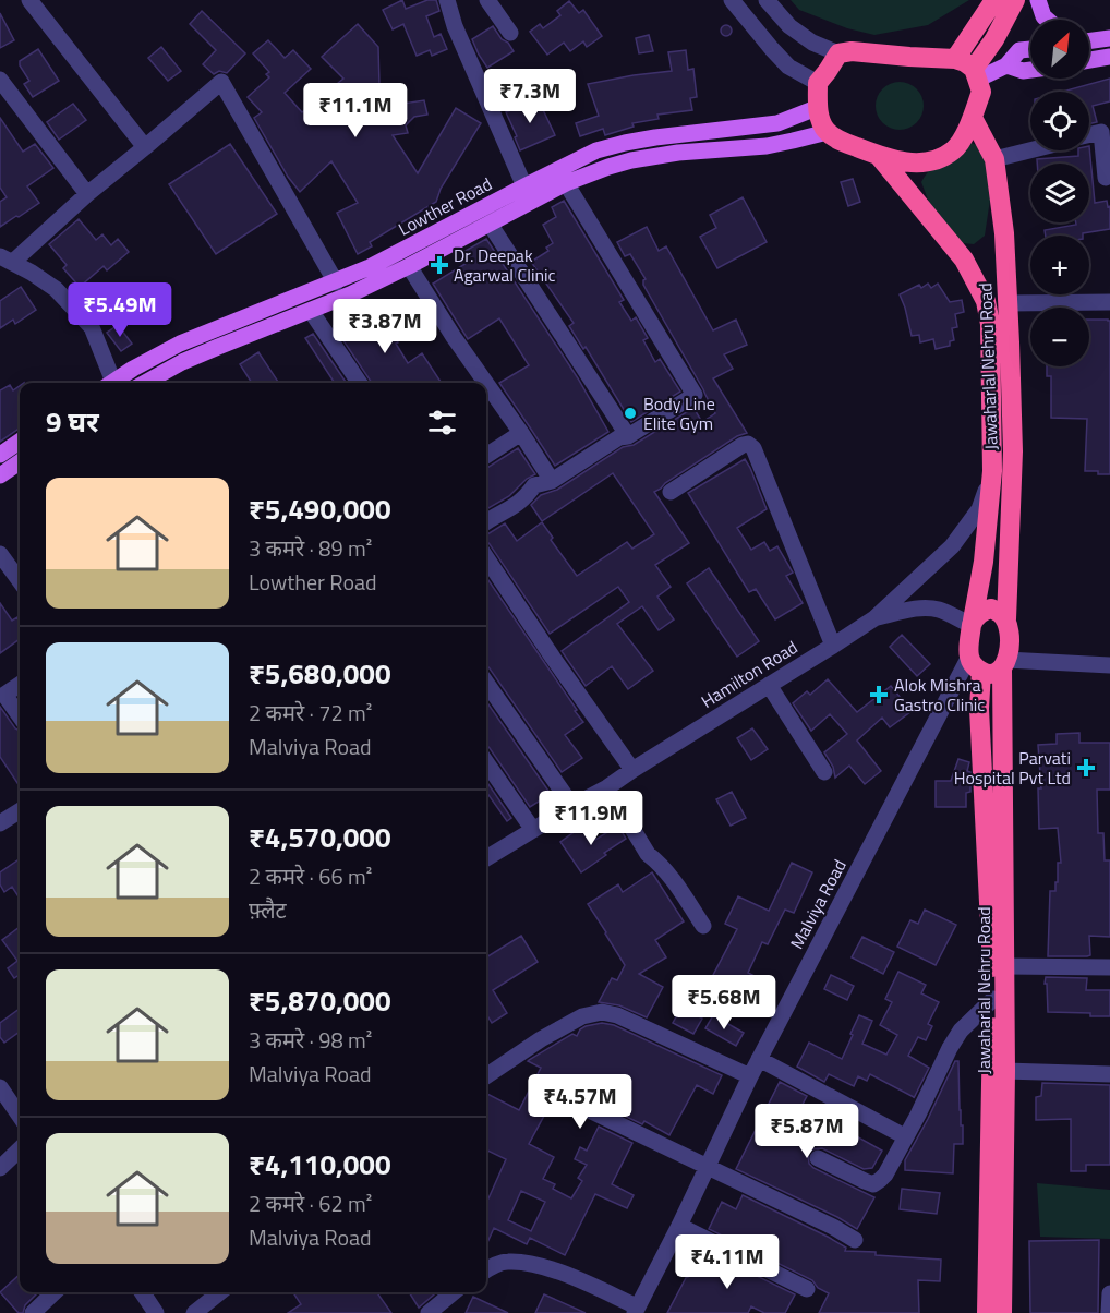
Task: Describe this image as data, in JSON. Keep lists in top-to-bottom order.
{
  "streets": {
    "highway": ["Jawaharlal Nehru Road"],
    "main road": ["Lowther Road"],
    "street": ["Hamilton Road", "Malviya Road"]
  },
  "crossings": [
    ["Lowther Road", "Jawaharlal Nehru Road"],
    ["Jawaharlal Nehru Road", "Hamilton Road"],
    ["Jawaharlal Nehru Road", "Malviya Road"]
  ],
  "places": {
    "health": ["Dr. Deepak Agarwal Clinic", "Alok Mishra Gastro Clinic", "Parvati Hospital Pvt Ltd"],
    "other": ["Body Line Elite Gym"]
  },
  "north": "top right",
  "page": {
    "map_buttons": ["+", "−"],
    "price": [
      "₹7.3M",
      "₹11.1M",
      "₹5.49M",
      "₹3.87M",
      "₹11.9M",
      "₹5.68M",
      "₹4.57M",
      "₹5.87M",
      "₹4.11M"
    ],
    "heading": "9 घर",
    "list": [
      {
        "name": "₹5,490,000",
        "note": "3 कमरे · 89 m² · Lowther Road"
      },
      {
        "name": "₹5,680,000",
        "note": "2 कमरे · 72 m² · Malviya Road"
      },
      {
        "name": "₹4,570,000",
        "note": "2 कमरे · 66 m² · फ़्लैट"
      },
      {
        "name": "₹5,870,000",
        "note": "3 कमरे · 98 m² · Malviya Road"
      },
      {
        "name": "₹4,110,000",
        "note": "2 कमरे · 62 m² · Malviya Road"
      }
    ]
  }
}
